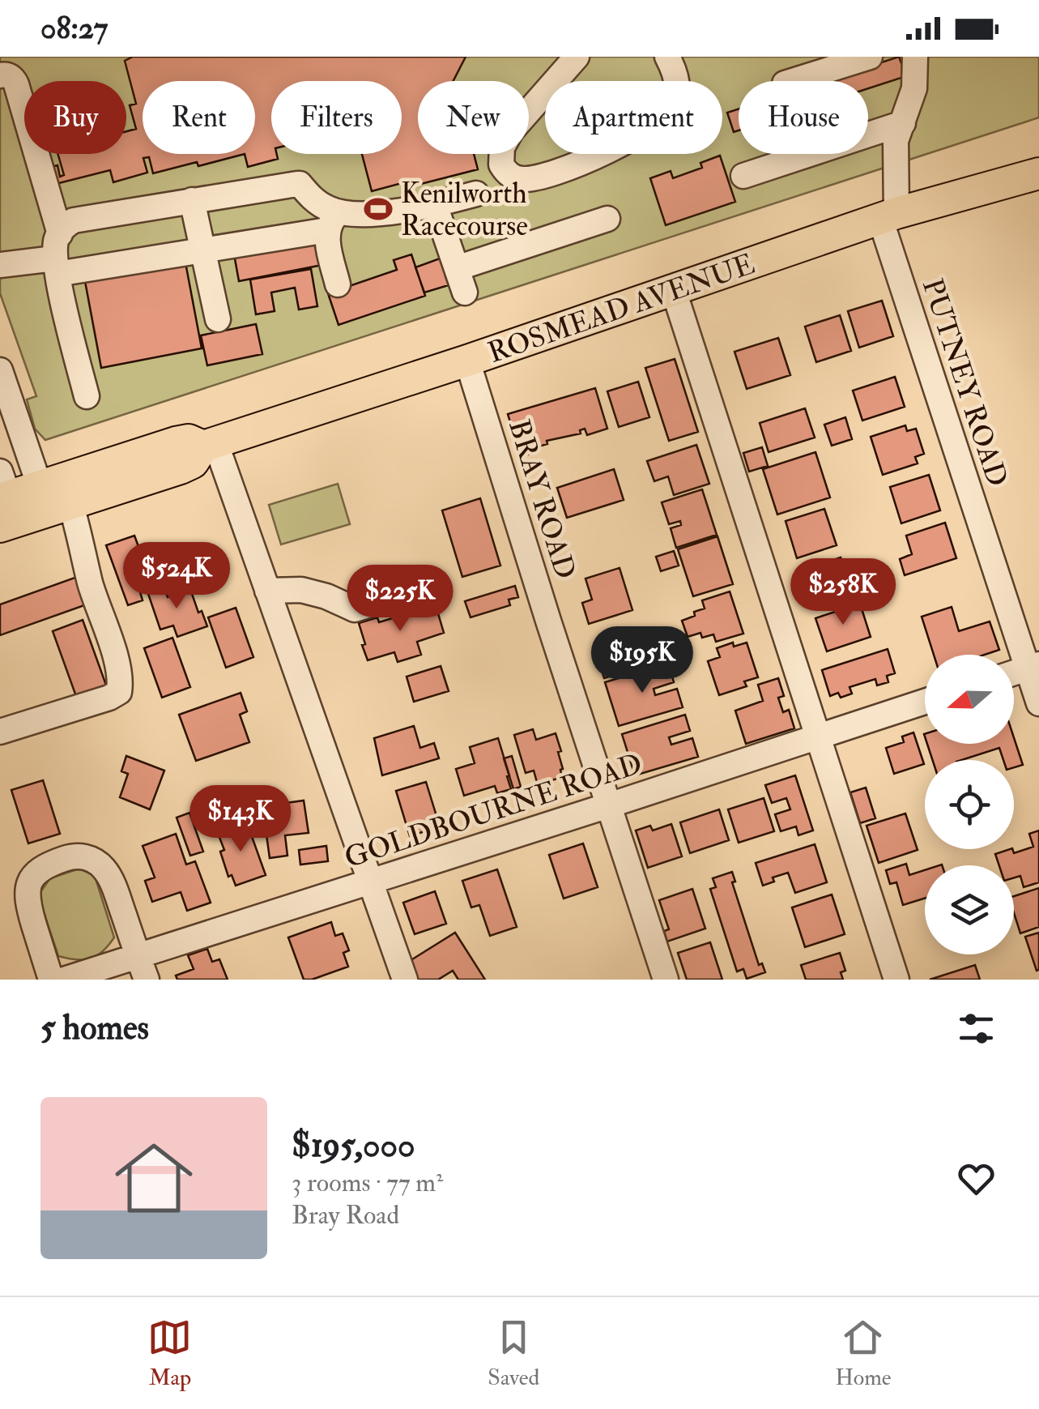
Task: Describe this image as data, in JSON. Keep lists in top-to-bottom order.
{
  "streets": {
    "main road": ["ROSMEAD AVENUE"],
    "street": ["PUTNEY ROAD", "BRAY ROAD", "GOLDBOURNE ROAD"]
  },
  "crossings": [
    ["ROSMEAD AVENUE", "PUTNEY ROAD"],
    ["ROSMEAD AVENUE", "BRAY ROAD"],
    ["BRAY ROAD", "GOLDBOURNE ROAD"]
  ],
  "places": {
    "sports": ["Kenilworth Racecourse"]
  },
  "north": "left",
  "page": {
    "status": "08:27",
    "chip": [
      "Buy",
      "Rent",
      "Filters",
      "New",
      "Apartment",
      "House"
    ],
    "price": [
      "$524K",
      "$258K",
      "$225K",
      "$195K",
      "$143K"
    ],
    "heading": "5 homes",
    "list": [
      {
        "name": "$195,000",
        "note": "3 rooms · 77 m² · Bray Road"
      }
    ],
    "tabs": ["Map", "Saved", "Home"]
  }
}
